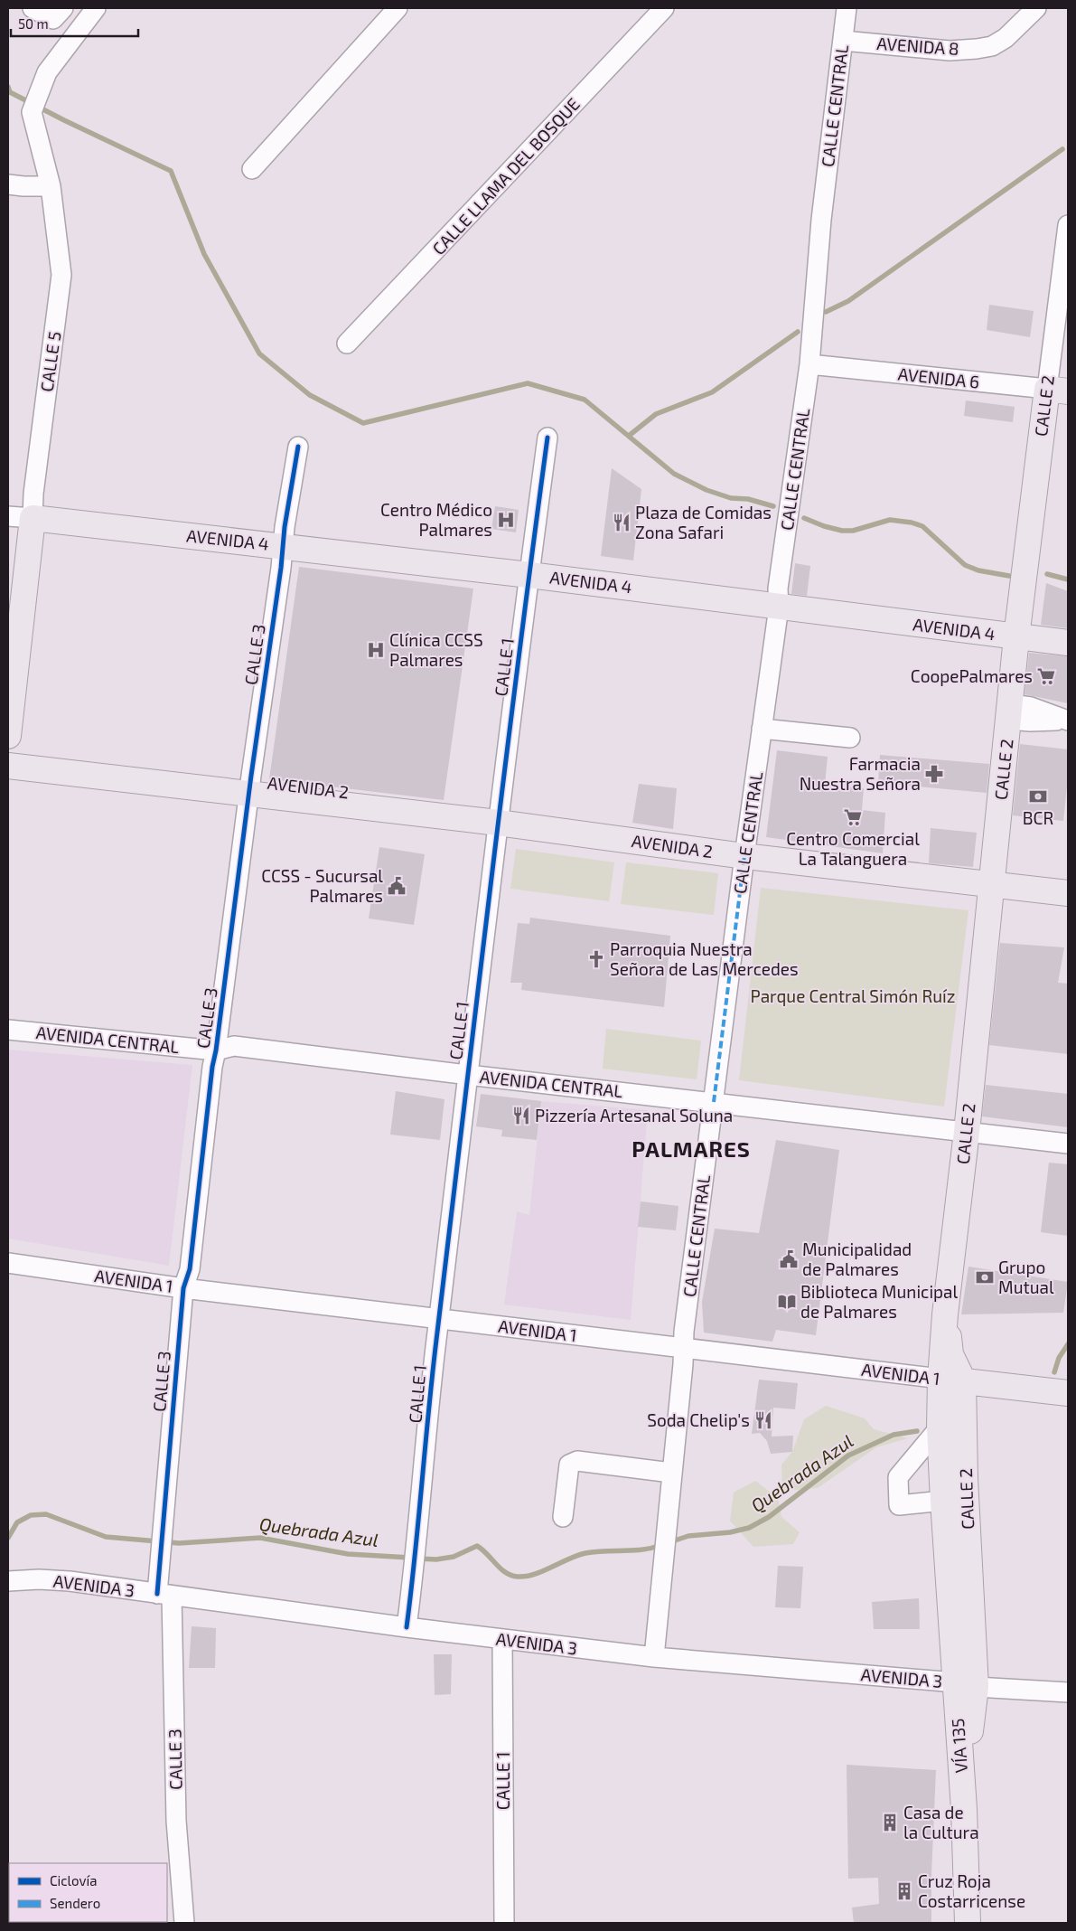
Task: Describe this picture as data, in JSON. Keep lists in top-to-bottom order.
{
  "streets": {
    "main road": [
      "CALLE 5",
      "CALLE 2",
      "AVENIDA 4",
      "AVENIDA 2",
      "AVENIDA 1",
      "VÍA 135"
    ],
    "street": [
      "AVENIDA 8",
      "CALLE CENTRAL",
      "CALLE LLAMA DEL BOSQUE",
      "AVENIDA 6",
      "CALLE 3",
      "CALLE 1",
      "AVENIDA CENTRAL",
      "AVENIDA 3"
    ]
  },
  "crossings": [
    ["AVENIDA 8", "CALLE CENTRAL"],
    ["CALLE CENTRAL", "AVENIDA 6"],
    ["CALLE CENTRAL", "AVENIDA 4"],
    ["CALLE CENTRAL", "AVENIDA 2"],
    ["CALLE CENTRAL", "AVENIDA CENTRAL"],
    ["CALLE CENTRAL", "AVENIDA 1"],
    ["CALLE CENTRAL", "AVENIDA 3"],
    ["CALLE 5", "AVENIDA 4"],
    ["AVENIDA 6", "CALLE 2"],
    ["CALLE 2", "AVENIDA 4"],
    ["CALLE 2", "AVENIDA 2"],
    ["CALLE 2", "AVENIDA CENTRAL"],
    ["CALLE 2", "AVENIDA 1"],
    ["CALLE 2", "AVENIDA 3"],
    ["CALLE 2", "VÍA 135"],
    ["AVENIDA 4", "CALLE 3"],
    ["AVENIDA 4", "CALLE 1"],
    ["CALLE 3", "AVENIDA 2"],
    ["CALLE 3", "AVENIDA CENTRAL"],
    ["CALLE 3", "AVENIDA 1"],
    ["CALLE 3", "AVENIDA 3"],
    ["CALLE 1", "AVENIDA 2"],
    ["CALLE 1", "AVENIDA CENTRAL"],
    ["CALLE 1", "AVENIDA 1"],
    ["CALLE 1", "AVENIDA 3"],
    ["AVENIDA 3", "VÍA 135"]
  ],
  "districts": ["PALMARES"],
  "water": ["Quebrada Azul"],
  "parks": ["Parque Central Simón Ruíz"],
  "places": {
    "hospital": ["Centro Médico Palmares", "Clínica CCSS Palmares"],
    "restaurant": ["Plaza de Comidas Zona Safari", "Pizzería Artesanal Soluna", "Soda Chelip's"],
    "supermarket": ["CoopePalmares", "Centro Comercial La Talanguera"],
    "pharmacy": ["Farmacia Nuestra Señora"],
    "bank": ["BCR", "Grupo Mutual"],
    "public building": ["CCSS - Sucursal Palmares", "Municipalidad de Palmares"],
    "church": ["Parroquia Nuestra Señora de Las Mercedes"],
    "library": ["Biblioteca Municipal de Palmares"],
    "building": ["Casa de la Cultura", "Cruz Roja Costarricense"]
  },
  "legend": ["Ciclovía", "Sendero"],
  "scale_bar": "50 m"
}
